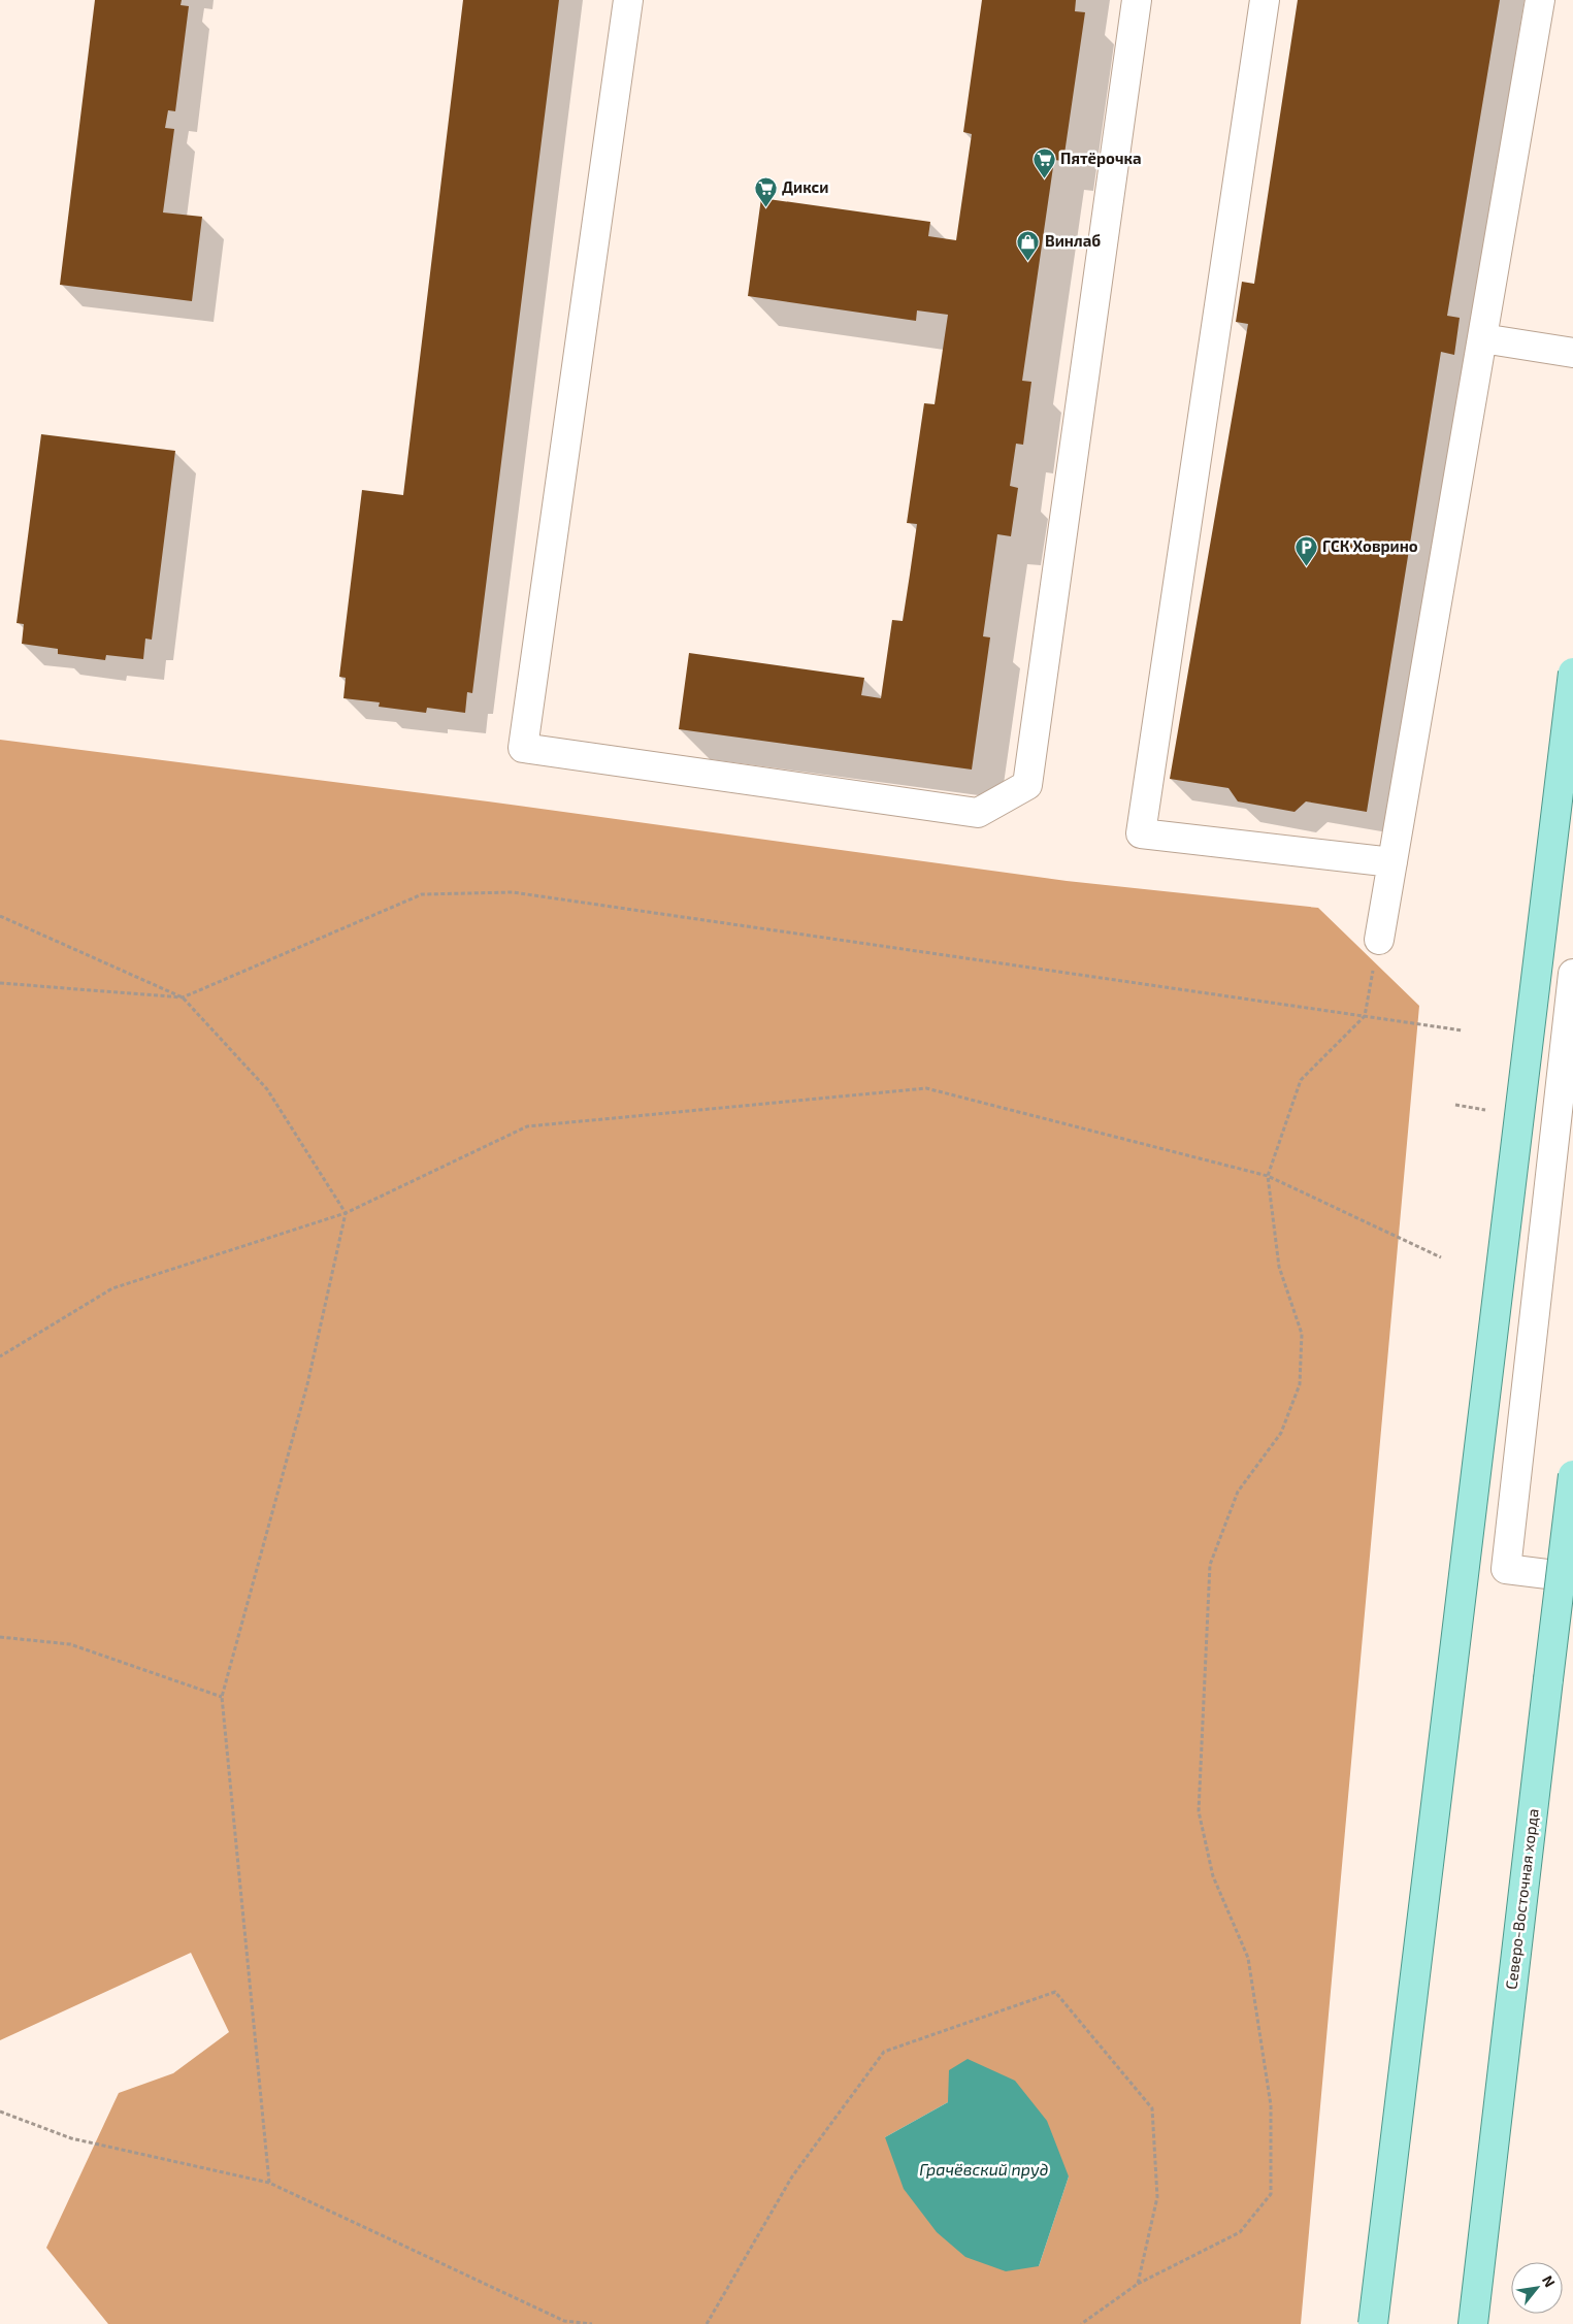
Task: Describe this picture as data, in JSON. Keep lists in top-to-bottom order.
{
  "streets": {
    "main road": ["Северо-Восточная хорда"]
  },
  "water": ["Грачёвский пруд"],
  "places": {
    "supermarket": ["Пятёрочка", "Дикси"],
    "shop": ["Винлаб"],
    "parking": ["ГСК Ховрино"]
  },
  "north": "top right"
}
